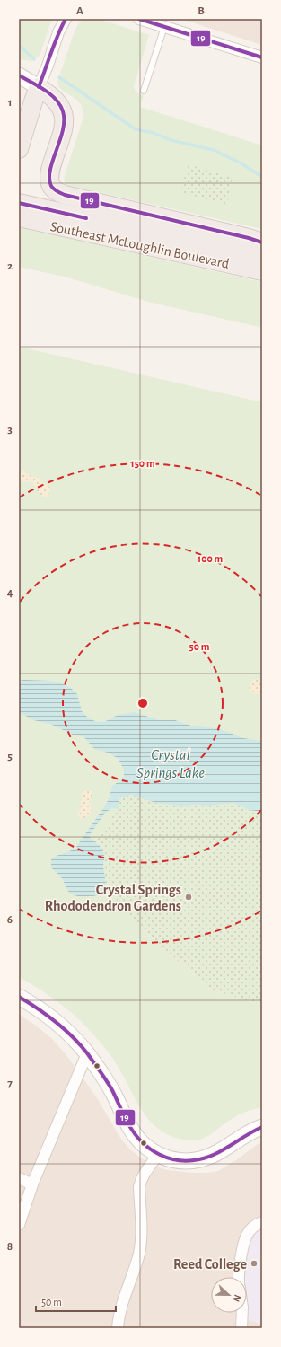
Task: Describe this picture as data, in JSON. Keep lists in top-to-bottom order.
{
  "streets": {
    "highway": ["Southeast McLoughlin Boulevard"]
  },
  "water": ["Crystal Springs Lake"],
  "places": ["Crystal Springs Rhododendron Gardens", "Reed College"],
  "lines": ["transit line 19"],
  "scale_bar": "50 m",
  "north": "right",
  "grid": {
    "columns": ["A", "B"],
    "rows": [
      "1",
      "2",
      "3",
      "4",
      "5",
      "6",
      "7",
      "8"
    ]
  },
  "rings": ["150 m", "100 m", "50 m"]
}
